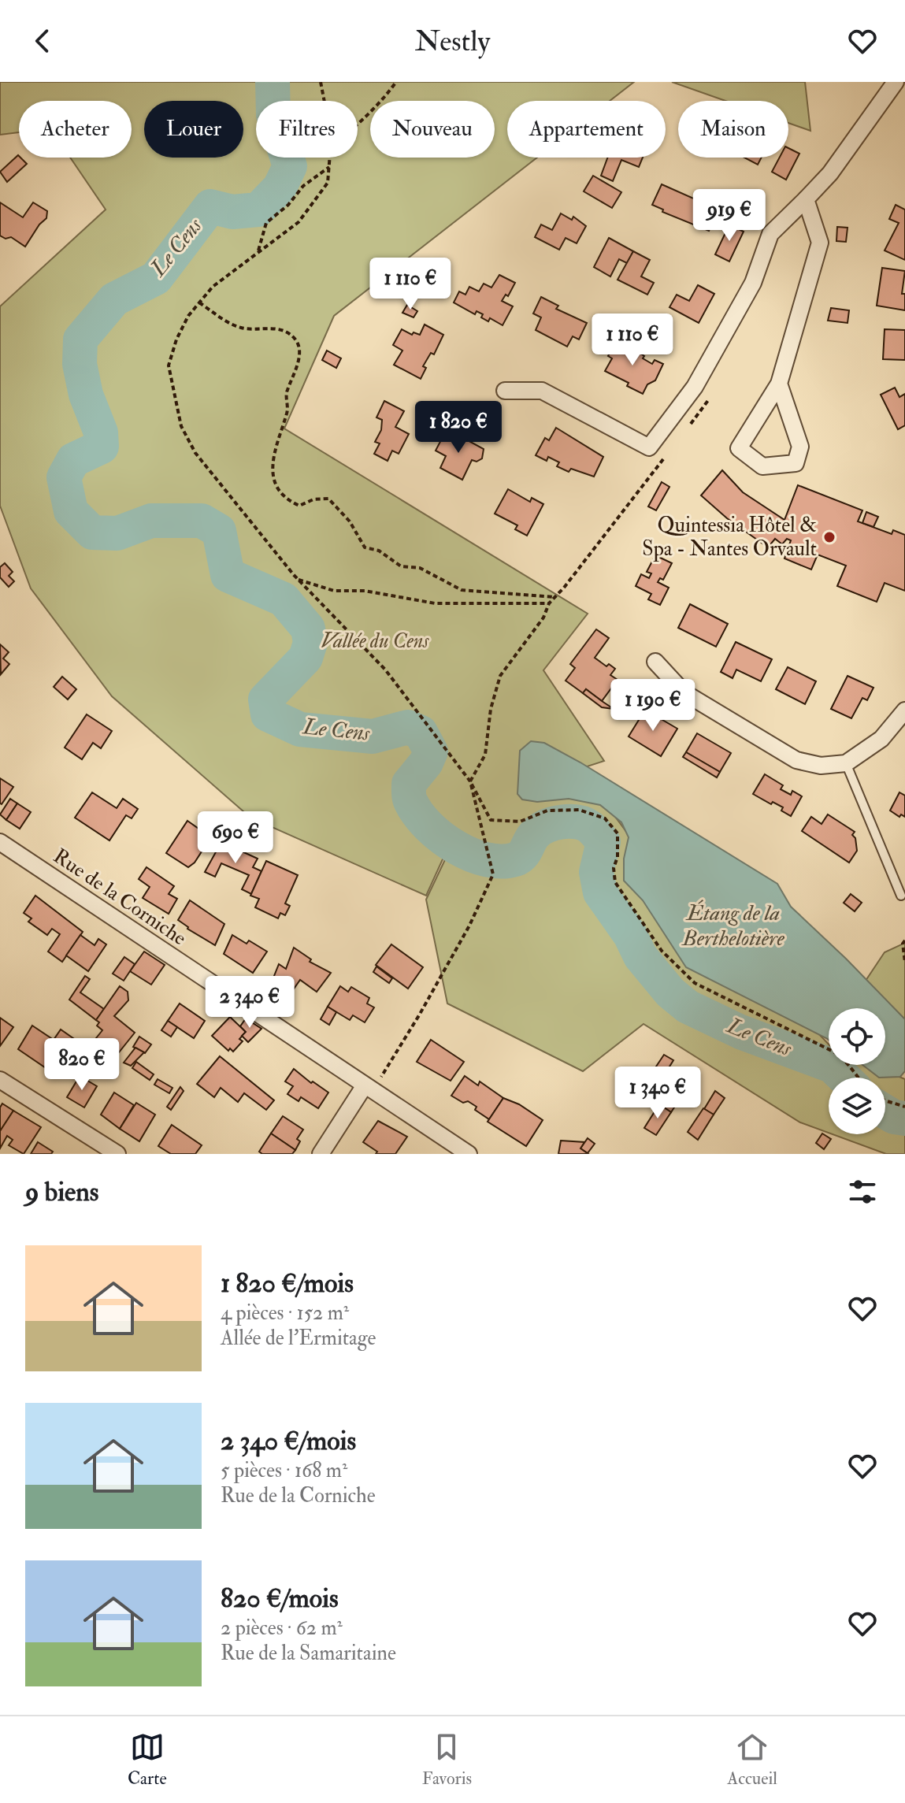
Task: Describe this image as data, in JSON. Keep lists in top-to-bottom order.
{
  "streets": {
    "street": ["Rue de la Corniche"]
  },
  "water": ["Le Cens", "Étang de la Berthelotière"],
  "parks": ["Vallée du Cens"],
  "places": ["Quintessia Hôtel & Spa - Nantes Orvault"],
  "page": {
    "header": "Nestly",
    "chip": [
      "Acheter",
      "Louer",
      "Filtres",
      "Nouveau",
      "Appartement",
      "Maison"
    ],
    "price": [
      "919 €",
      "1 110 €",
      "1 110 €",
      "1 820 €",
      "1 190 €",
      "690 €",
      "2 340 €",
      "820 €",
      "1 340 €"
    ],
    "heading": "9 biens",
    "list": [
      {
        "name": "1 820 €/mois",
        "note": "4 pièces · 152 m² · Allée de l'Ermitage"
      },
      {
        "name": "2 340 €/mois",
        "note": "5 pièces · 168 m² · Rue de la Corniche"
      },
      {
        "name": "820 €/mois",
        "note": "2 pièces · 62 m² · Rue de la Samaritaine"
      }
    ],
    "tabs": ["Carte", "Favoris", "Accueil"]
  }
}
